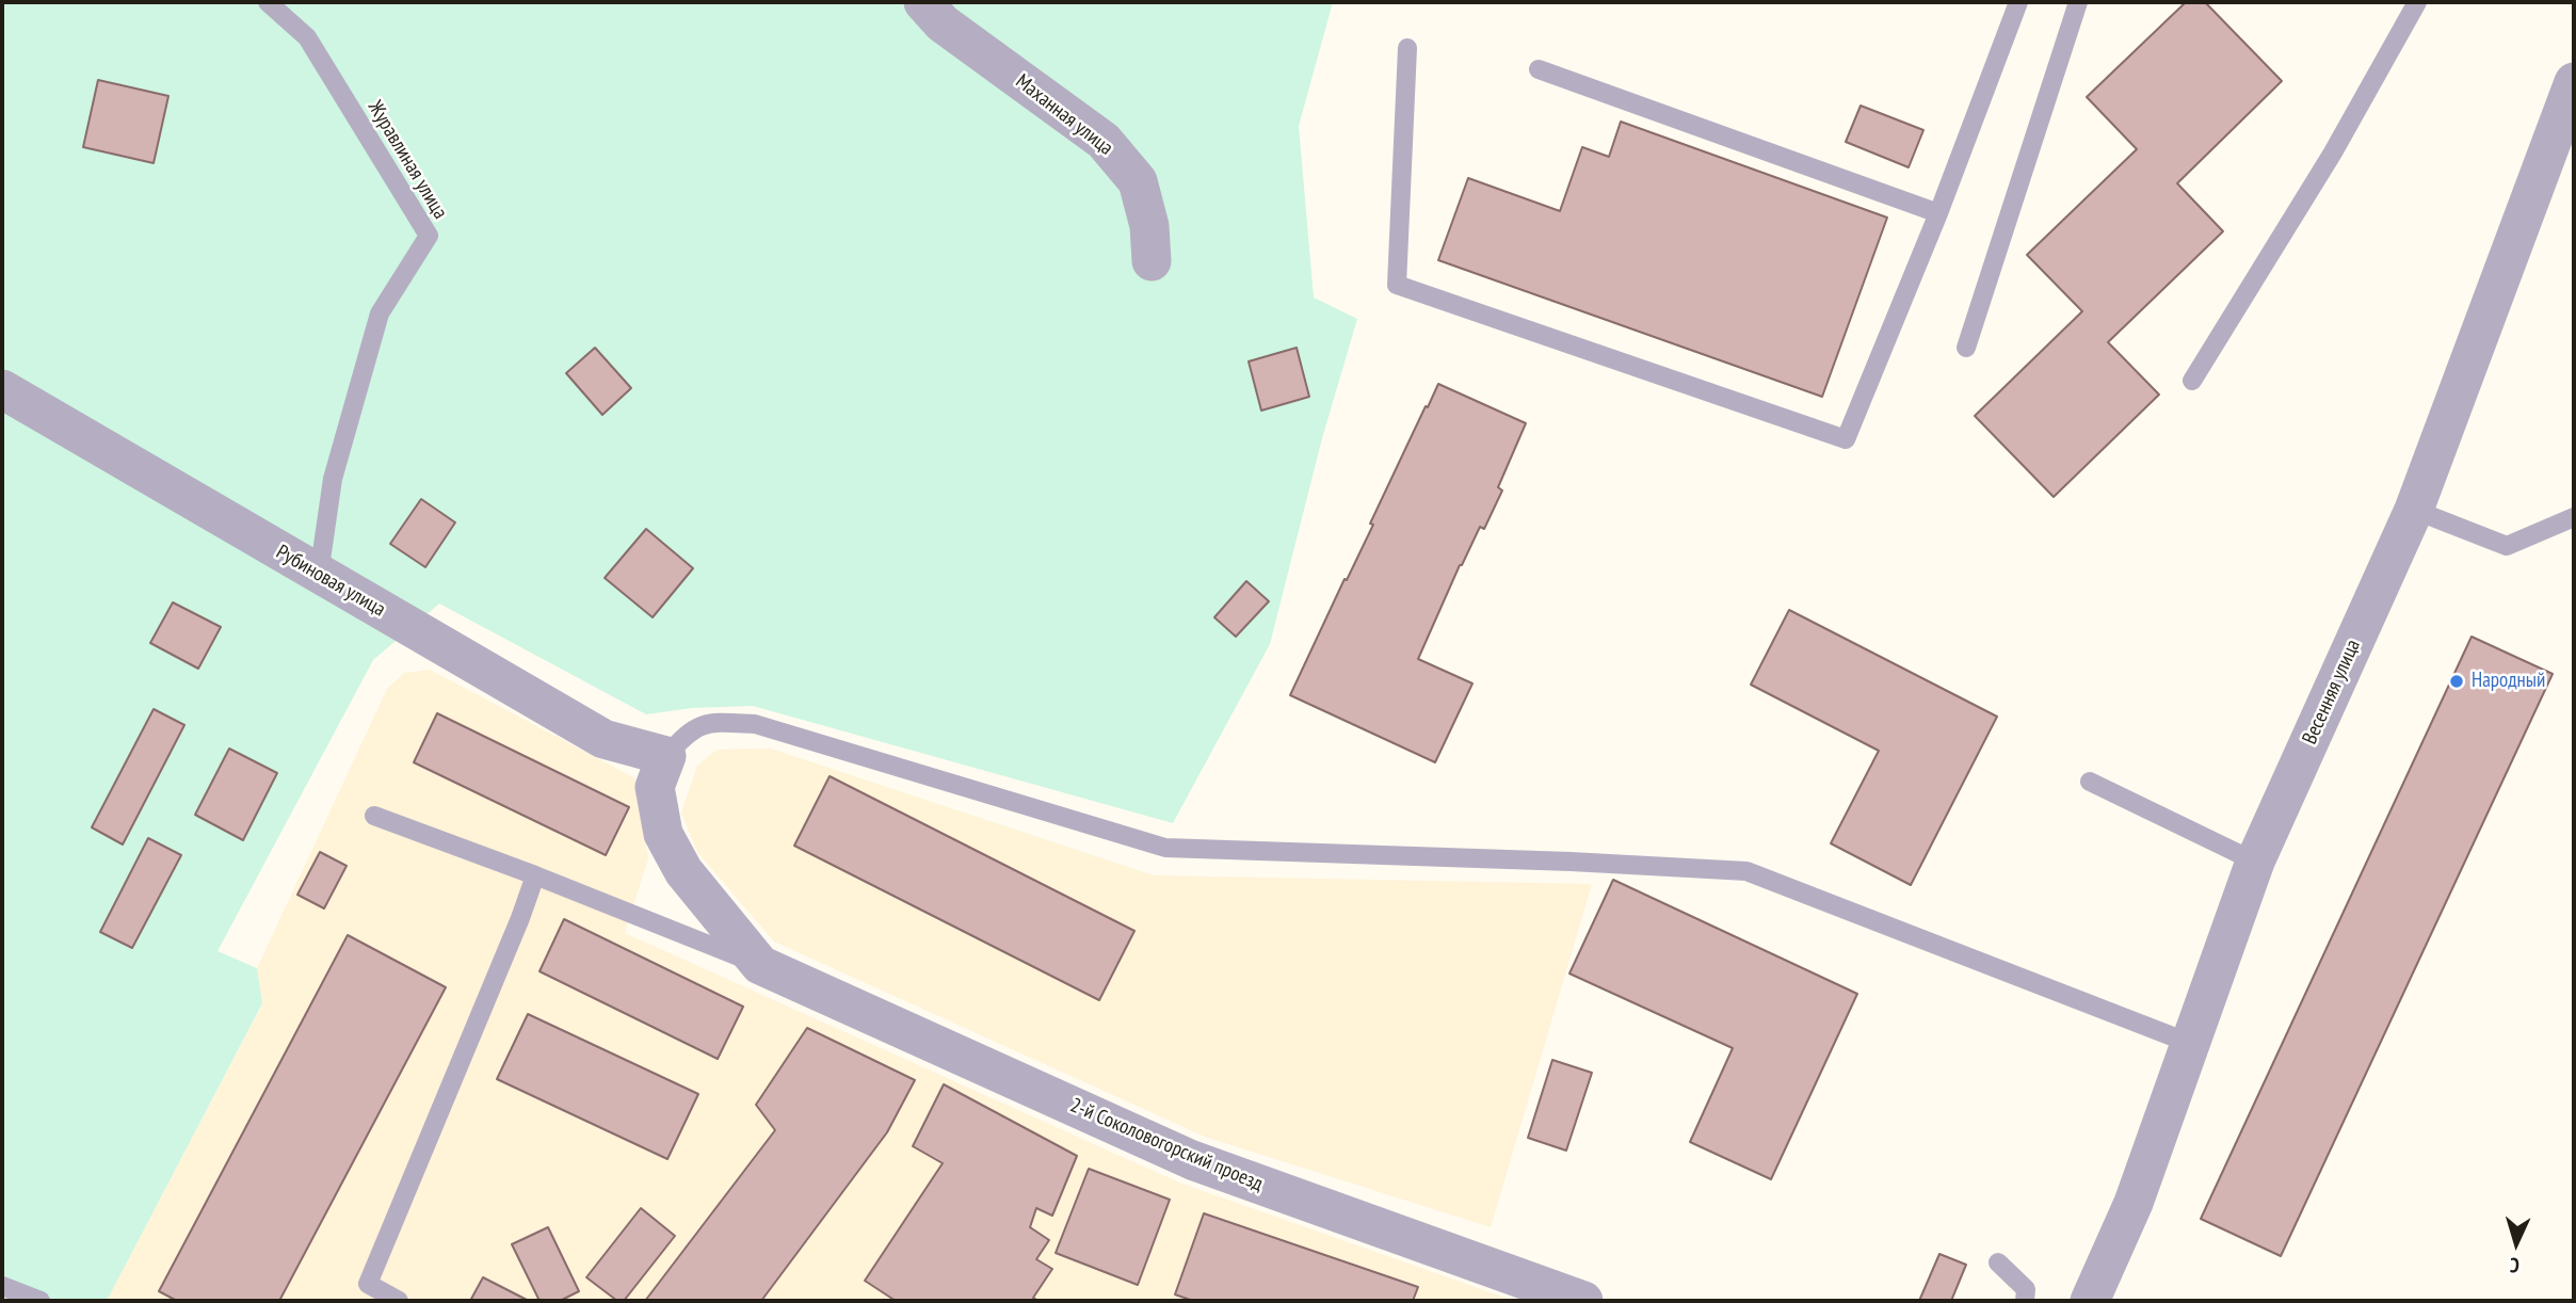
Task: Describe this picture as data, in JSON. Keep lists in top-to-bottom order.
{
  "streets": {
    "street": [
      "Маханная улица",
      "Рубиновая улица",
      "Весенняя улица",
      "2-й Соколовогорский проезд"
    ],
    "lane": ["Журавлиная улица"]
  },
  "crossings": [
    ["Журавлиная улица", "Рубиновая улица"]
  ],
  "places": ["Народный"],
  "north": "bottom"
}
